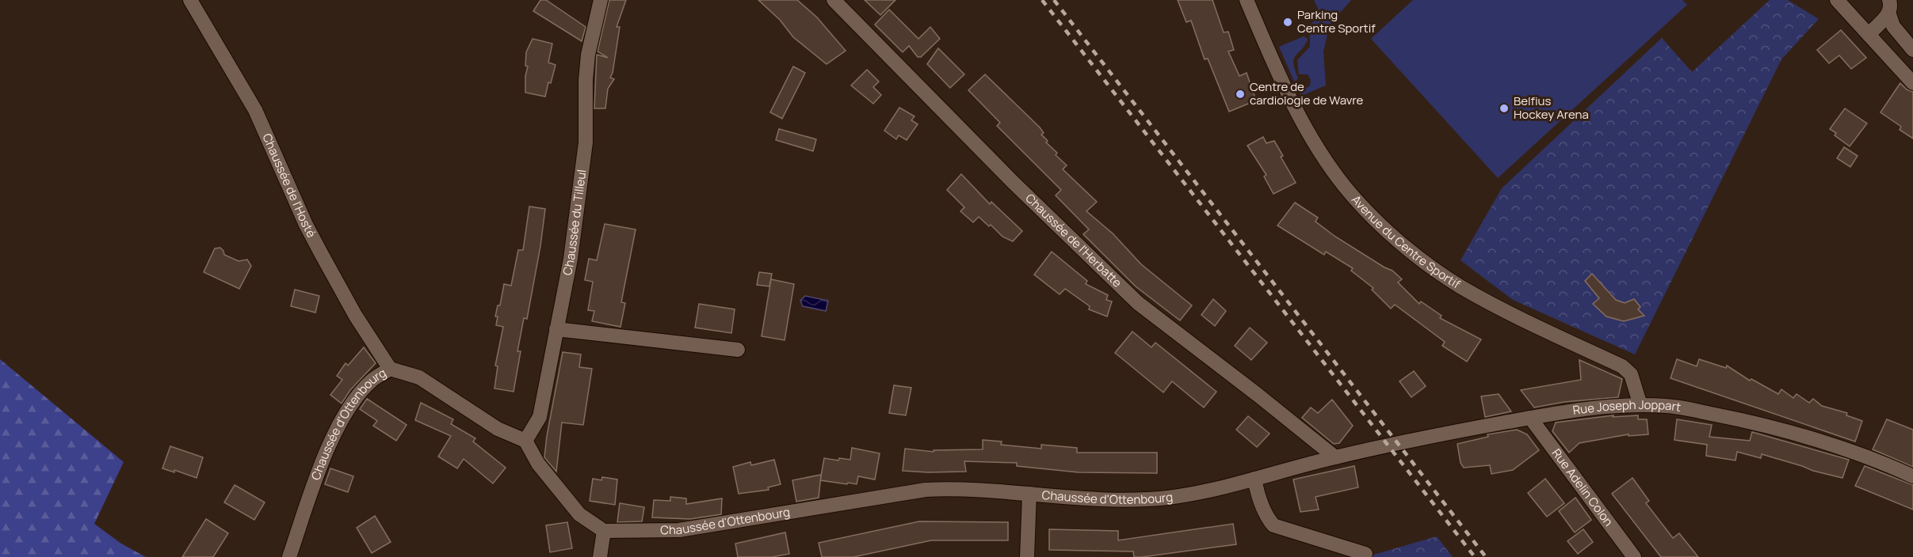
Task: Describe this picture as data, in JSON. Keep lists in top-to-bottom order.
{
  "streets": {
    "street": [
      "Chaussée de l'Hosté",
      "Chaussée du Tilleul",
      "Chaussée de l'Herbatte",
      "Avenue du Centre Sportif",
      "Rue Joseph Joppart",
      "Chaussée d'Ottenbourg",
      "Rue Adelin Colon"
    ]
  },
  "crossings": [
    ["Chaussée de l'Hosté", "Chaussée d'Ottenbourg"],
    ["Chaussée du Tilleul", "Chaussée d'Ottenbourg"],
    ["Chaussée de l'Herbatte", "Rue Joseph Joppart"],
    ["Chaussée de l'Herbatte", "Chaussée d'Ottenbourg"],
    ["Avenue du Centre Sportif", "Rue Joseph Joppart"],
    ["Rue Joseph Joppart", "Chaussée d'Ottenbourg"],
    ["Rue Joseph Joppart", "Rue Adelin Colon"]
  ],
  "places": ["Parking Centre Sportif", "Centre de cardiologie de Wavre", "Belfius Hockey Arena"]
}
